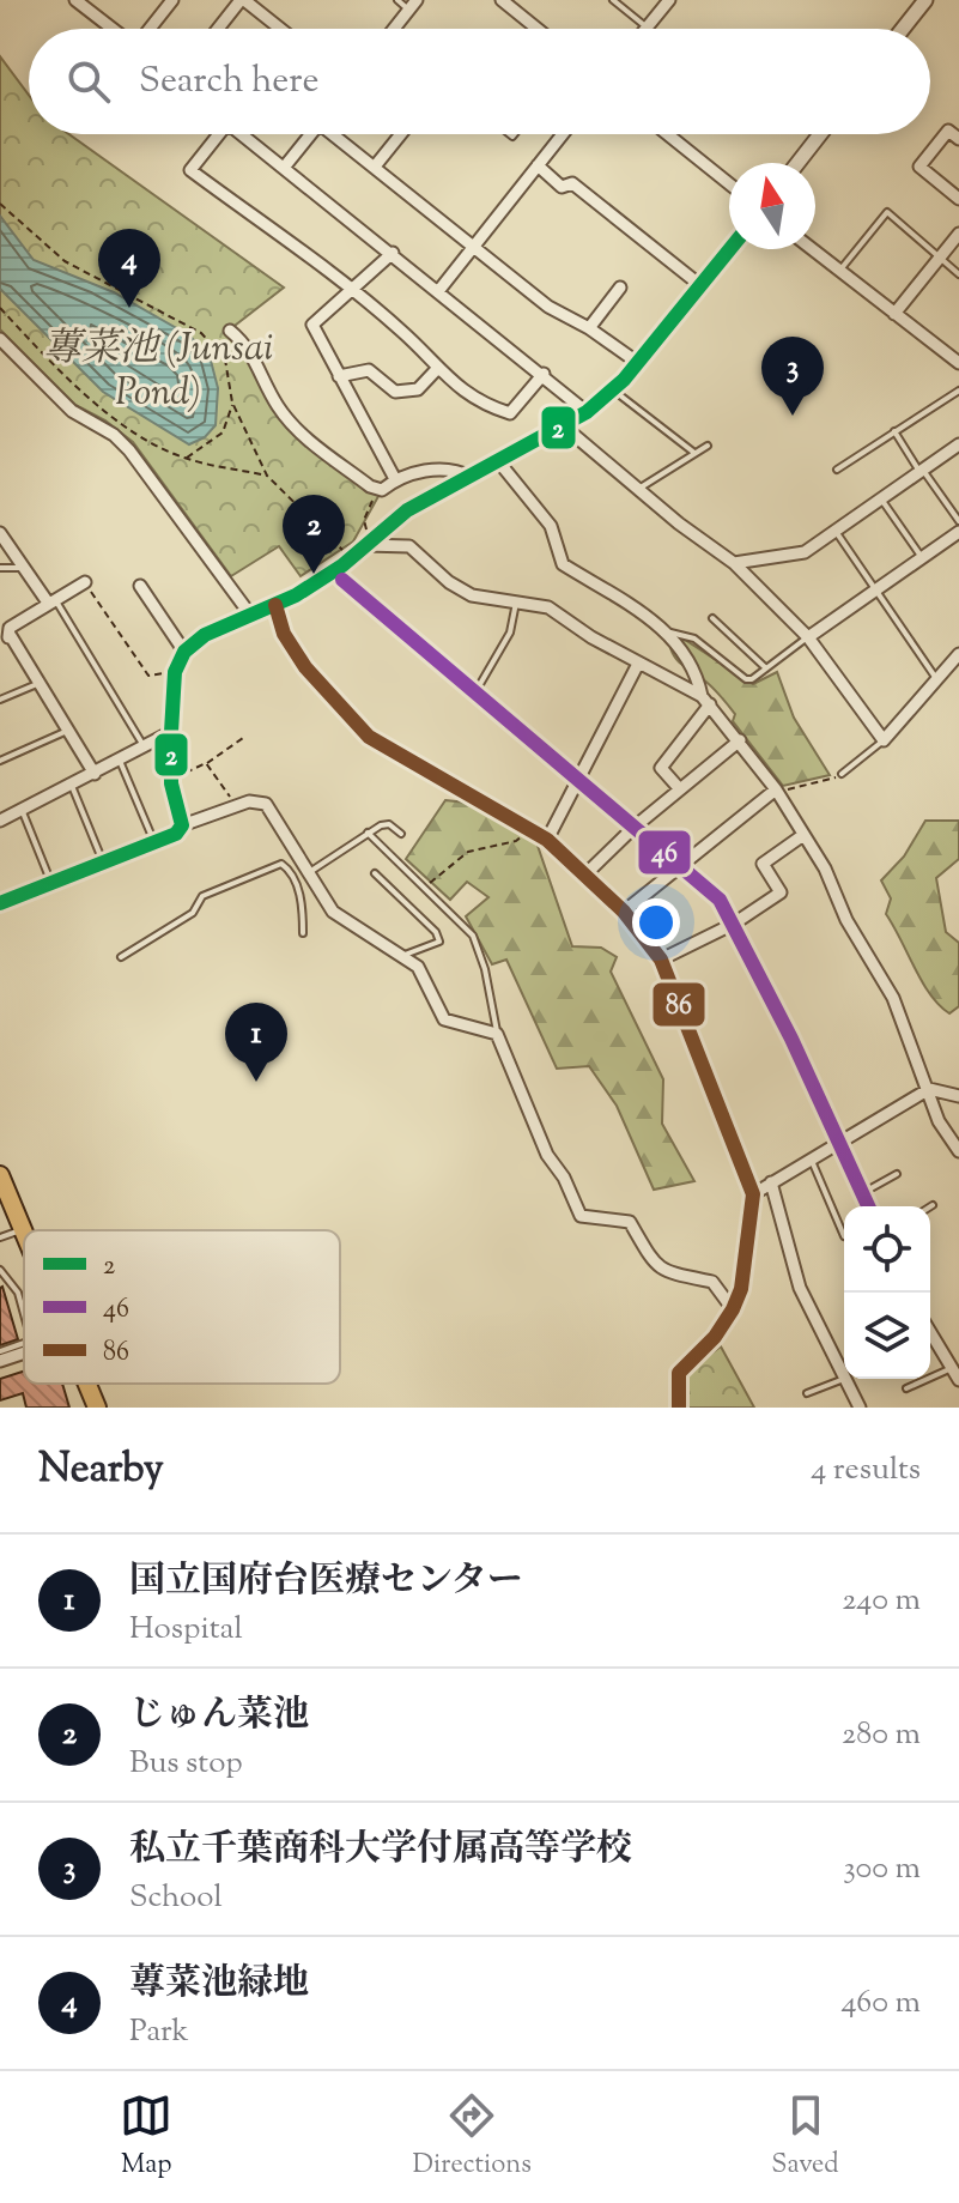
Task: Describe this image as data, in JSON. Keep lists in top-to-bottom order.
{
  "water": ["蓴菜池 (Junsai Pond)"],
  "lines": ["transit line 2", "transit line 46", "transit line 86"],
  "legend": ["2", "46", "86"],
  "north": "top",
  "page": {
    "search": "Search here",
    "pins": [
      "4",
      "3",
      "2",
      "1"
    ],
    "heading": ["Nearby", "4 results"],
    "list": [
      {
        "mark": "1",
        "name": "国立国府台医療センター",
        "note": "Hospital",
        "value": "240 m"
      },
      {
        "mark": "2",
        "name": "じゅん菜池",
        "note": "Bus stop",
        "value": "280 m"
      },
      {
        "mark": "3",
        "name": "私立千葉商科大学付属高等学校",
        "note": "School",
        "value": "300 m"
      },
      {
        "mark": "4",
        "name": "蓴菜池緑地",
        "note": "Park",
        "value": "460 m"
      }
    ],
    "nav": ["Map", "Directions", "Saved"]
  }
}
